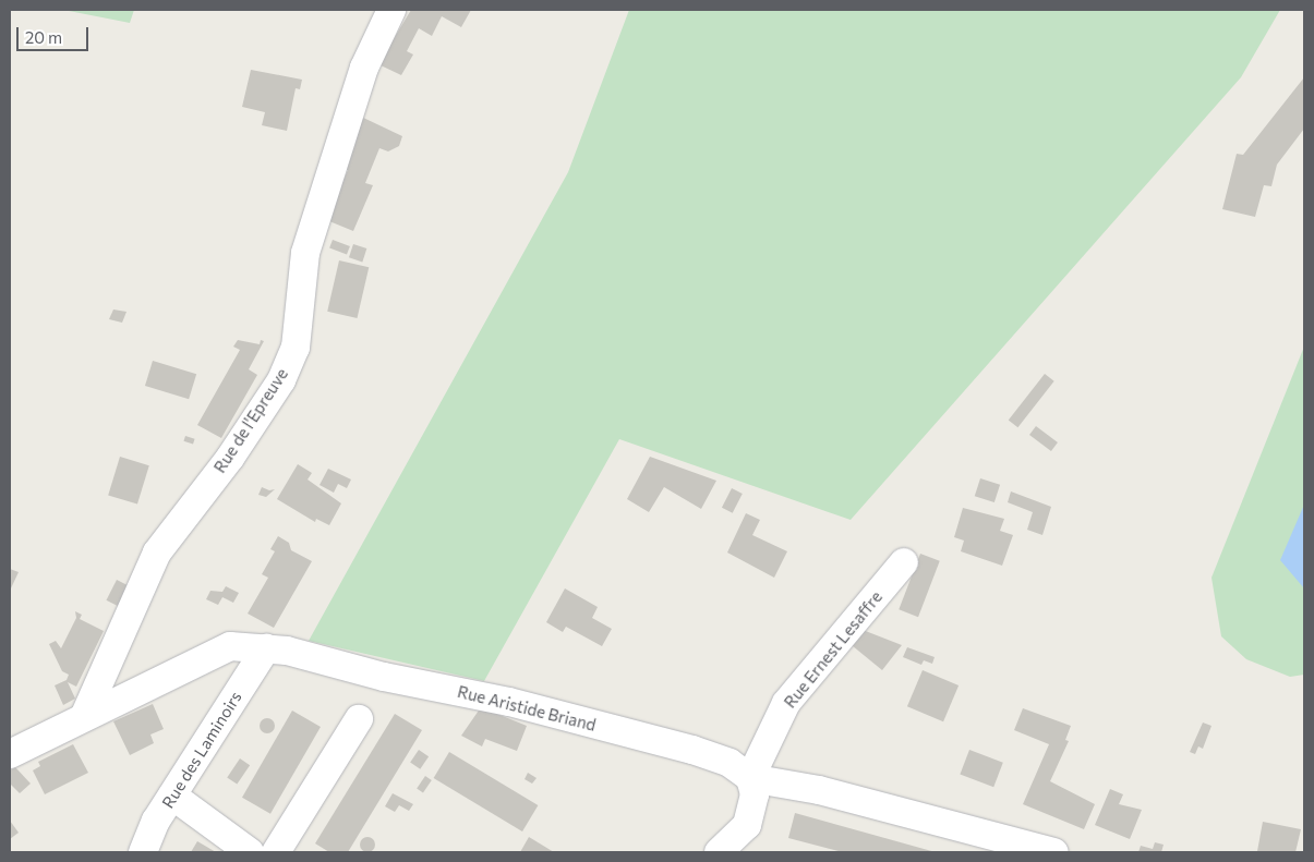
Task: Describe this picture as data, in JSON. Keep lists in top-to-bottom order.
{
  "streets": {
    "street": [
      "Rue de l'Epreuve",
      "Rue Ernest Lesaffre",
      "Rue Aristide Briand",
      "Rue des Laminoirs"
    ]
  },
  "crossings": [
    ["Rue de l'Epreuve", "Rue Aristide Briand"],
    ["Rue Ernest Lesaffre", "Rue Aristide Briand"],
    ["Rue Aristide Briand", "Rue des Laminoirs"]
  ],
  "scale_bar": "20 m"
}
